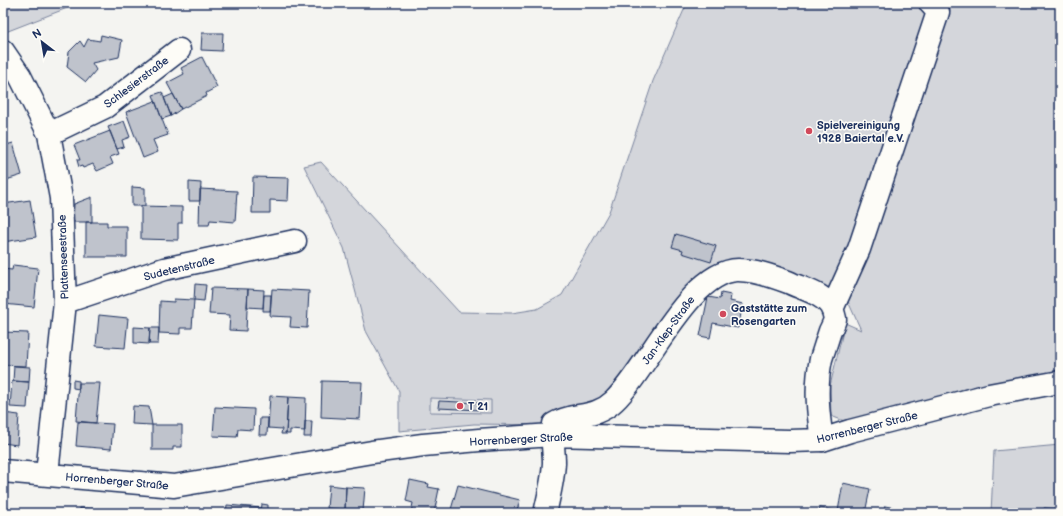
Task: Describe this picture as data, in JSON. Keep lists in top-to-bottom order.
{
  "streets": {
    "street": [
      "Schlesierstraße",
      "Plattenseestraße",
      "Sudetenstraße",
      "Jan-Klep-Straße",
      "Horrenberger Straße"
    ]
  },
  "crossings": [
    ["Schlesierstraße", "Plattenseestraße"],
    ["Plattenseestraße", "Sudetenstraße"],
    ["Plattenseestraße", "Horrenberger Straße"],
    ["Jan-Klep-Straße", "Horrenberger Straße"]
  ],
  "places": ["Spielvereinigung 1928 Baiertal e.V.", "Gaststätte zum Rosengarten", "T 21"],
  "north": "top left"
}
